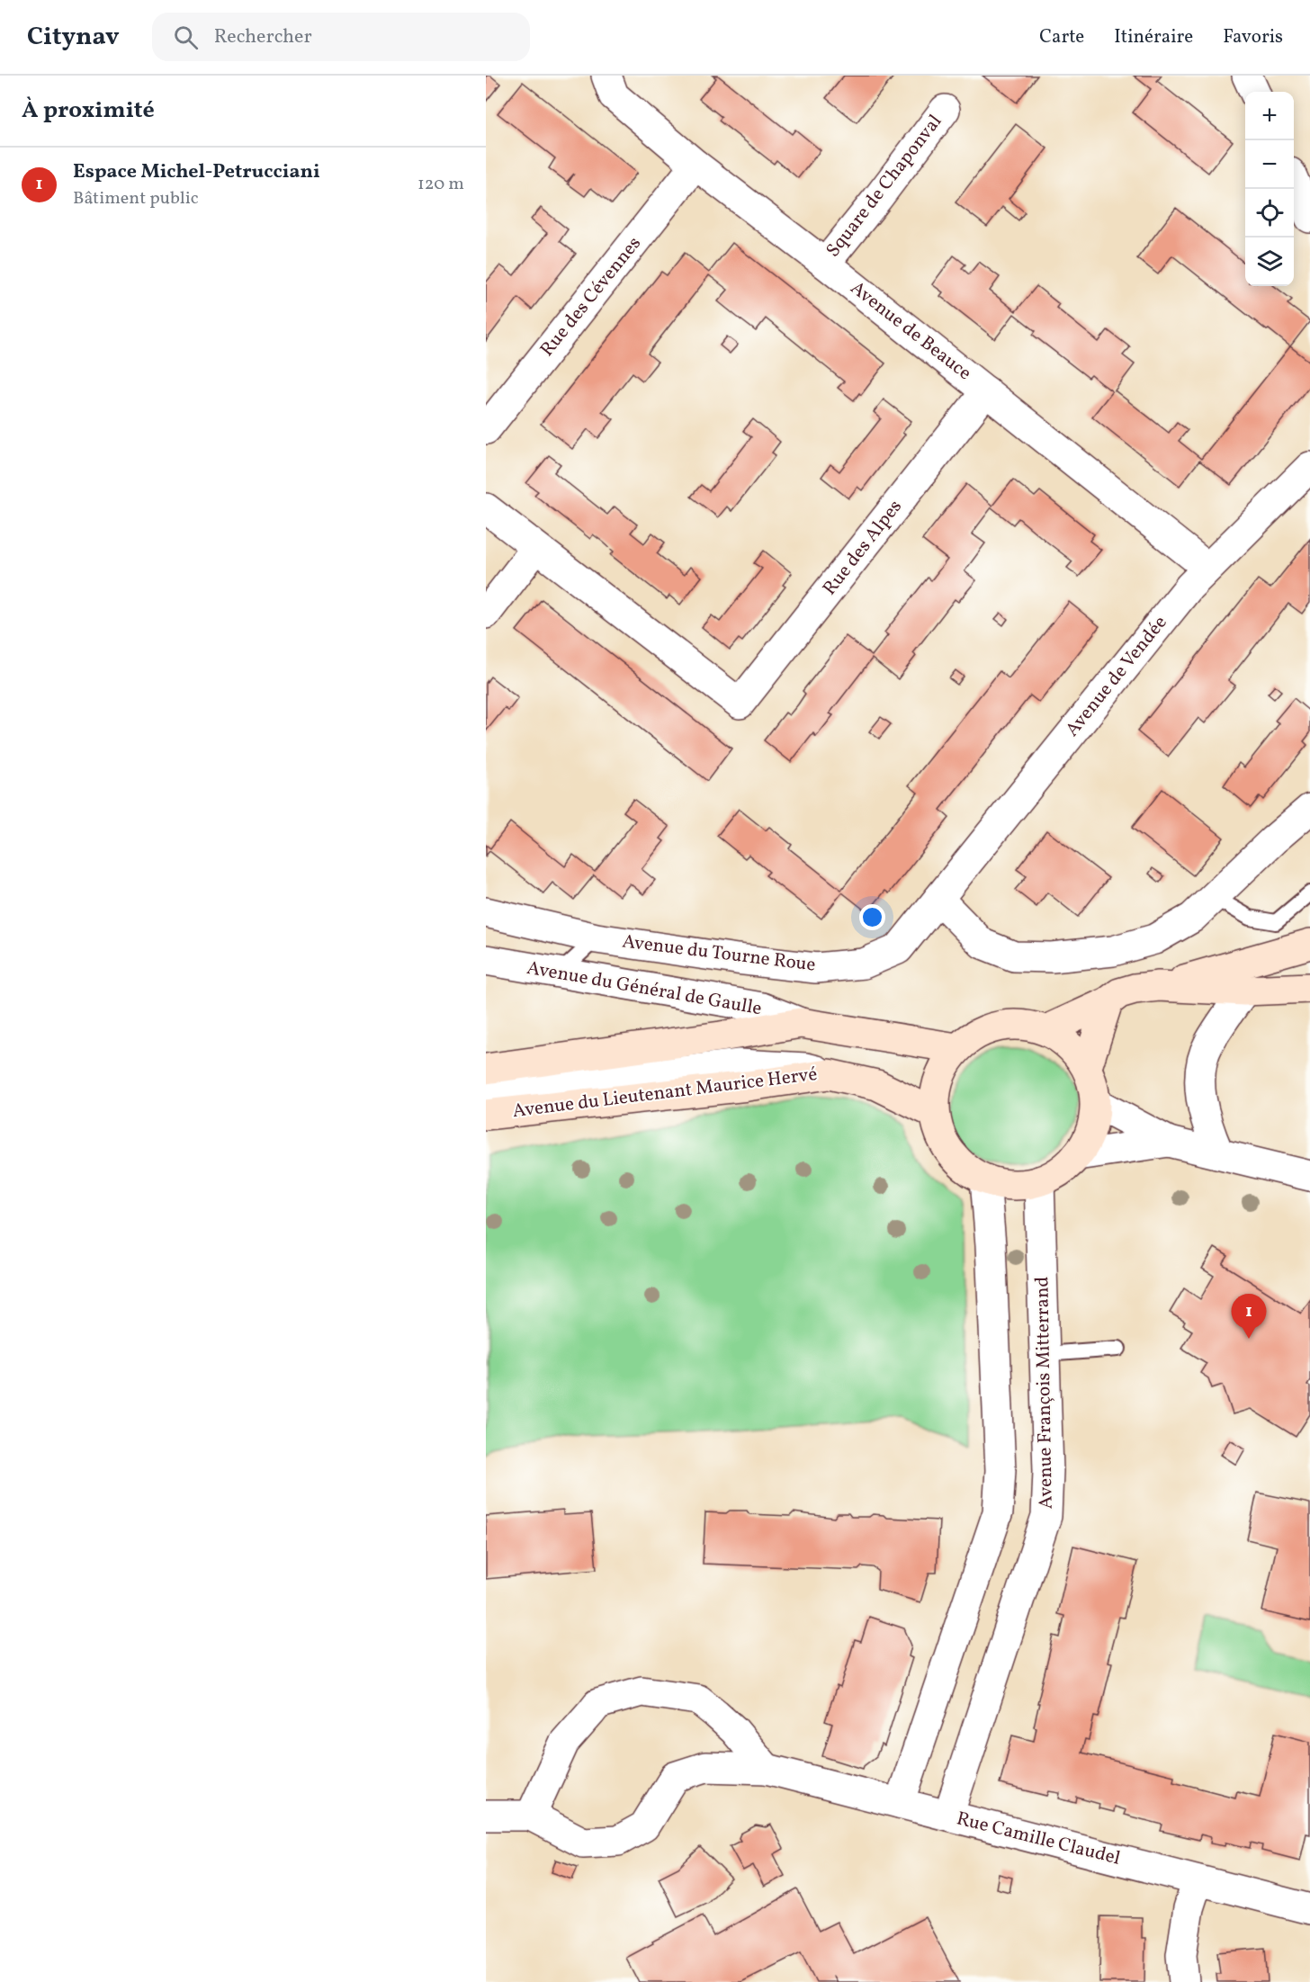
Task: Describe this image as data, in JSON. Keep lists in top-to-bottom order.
{
  "streets": {
    "main road": ["Avenue du Lieutenant Maurice Hervé"],
    "street": [
      "Square de Chaponval",
      "Rue des Cévennes",
      "Avenue de Beauce",
      "Rue des Alpes",
      "Avenue de Vendée",
      "Avenue du Tourne Roue",
      "Avenue du Général de Gaulle",
      "Avenue François Mitterrand",
      "Rue Camille Claudel"
    ]
  },
  "crossings": [
    ["Square de Chaponval", "Avenue de Beauce"],
    ["Rue des Cévennes", "Avenue de Beauce"],
    ["Avenue de Beauce", "Rue des Alpes"],
    ["Avenue de Beauce", "Avenue de Vendée"],
    ["Avenue de Vendée", "Avenue du Tourne Roue"],
    ["Avenue du Lieutenant Maurice Hervé", "Avenue François Mitterrand"],
    ["Avenue François Mitterrand", "Rue Camille Claudel"]
  ],
  "page": {
    "header": "Citynav",
    "search": "Rechercher",
    "nav": ["Carte", "Itinéraire", "Favoris"],
    "heading": "À proximité",
    "map_buttons": ["+", "−"],
    "list": [
      {
        "mark": "1",
        "name": "Espace Michel-Petrucciani",
        "note": "Bâtiment public",
        "value": "120 m"
      }
    ],
    "pins": "1"
  }
}
